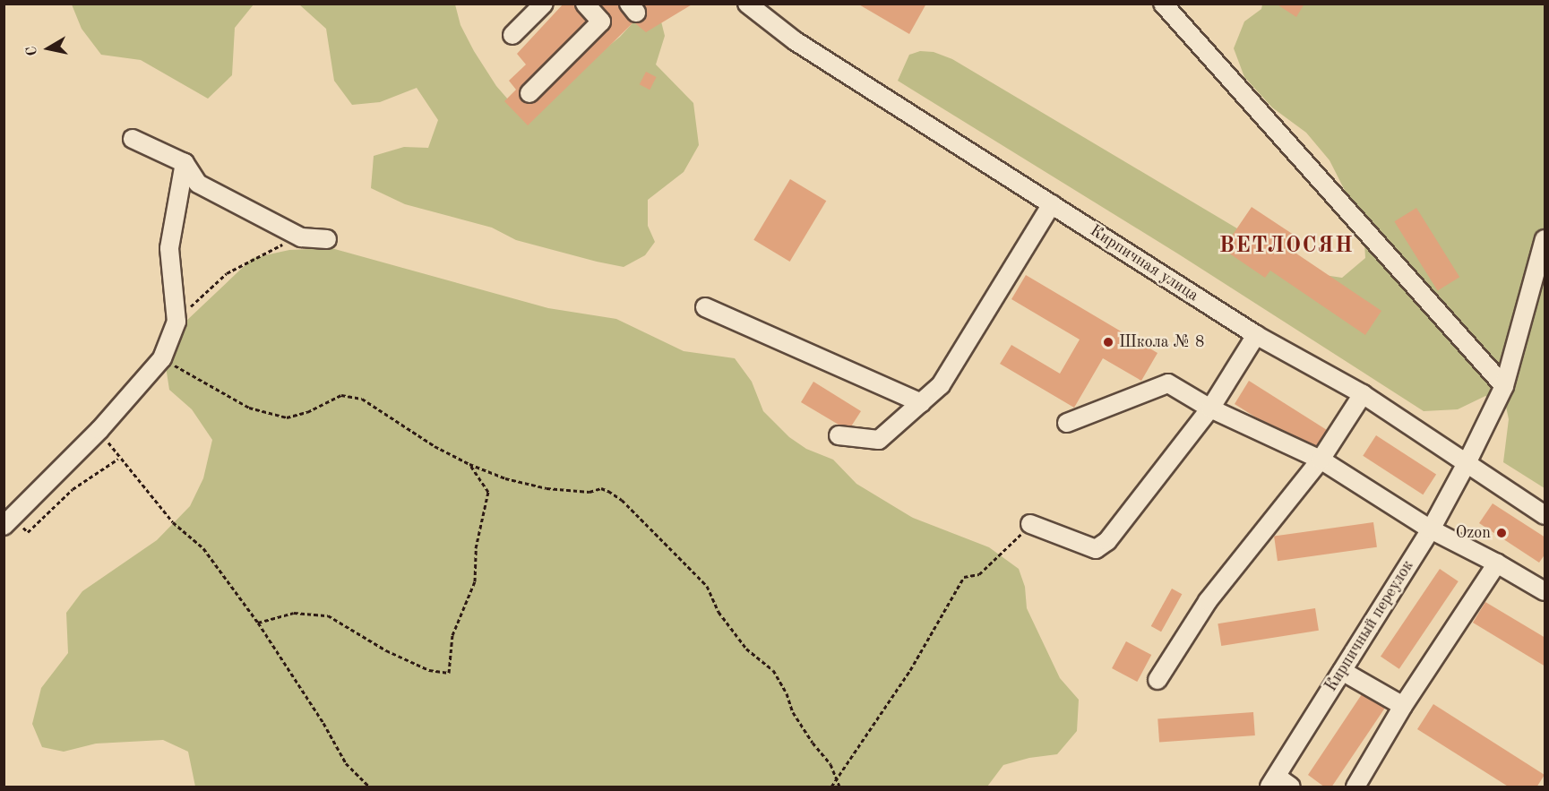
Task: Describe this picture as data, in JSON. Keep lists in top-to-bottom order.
{
  "streets": {
    "street": ["Кирпичная улица", "Кирпичный переулок"]
  },
  "crossings": [
    ["Кирпичная улица", "Кирпичный переулок"]
  ],
  "districts": ["ВЕТЛОСЯН"],
  "places": ["Школа № 8", "Ozon"],
  "north": "left"
}
